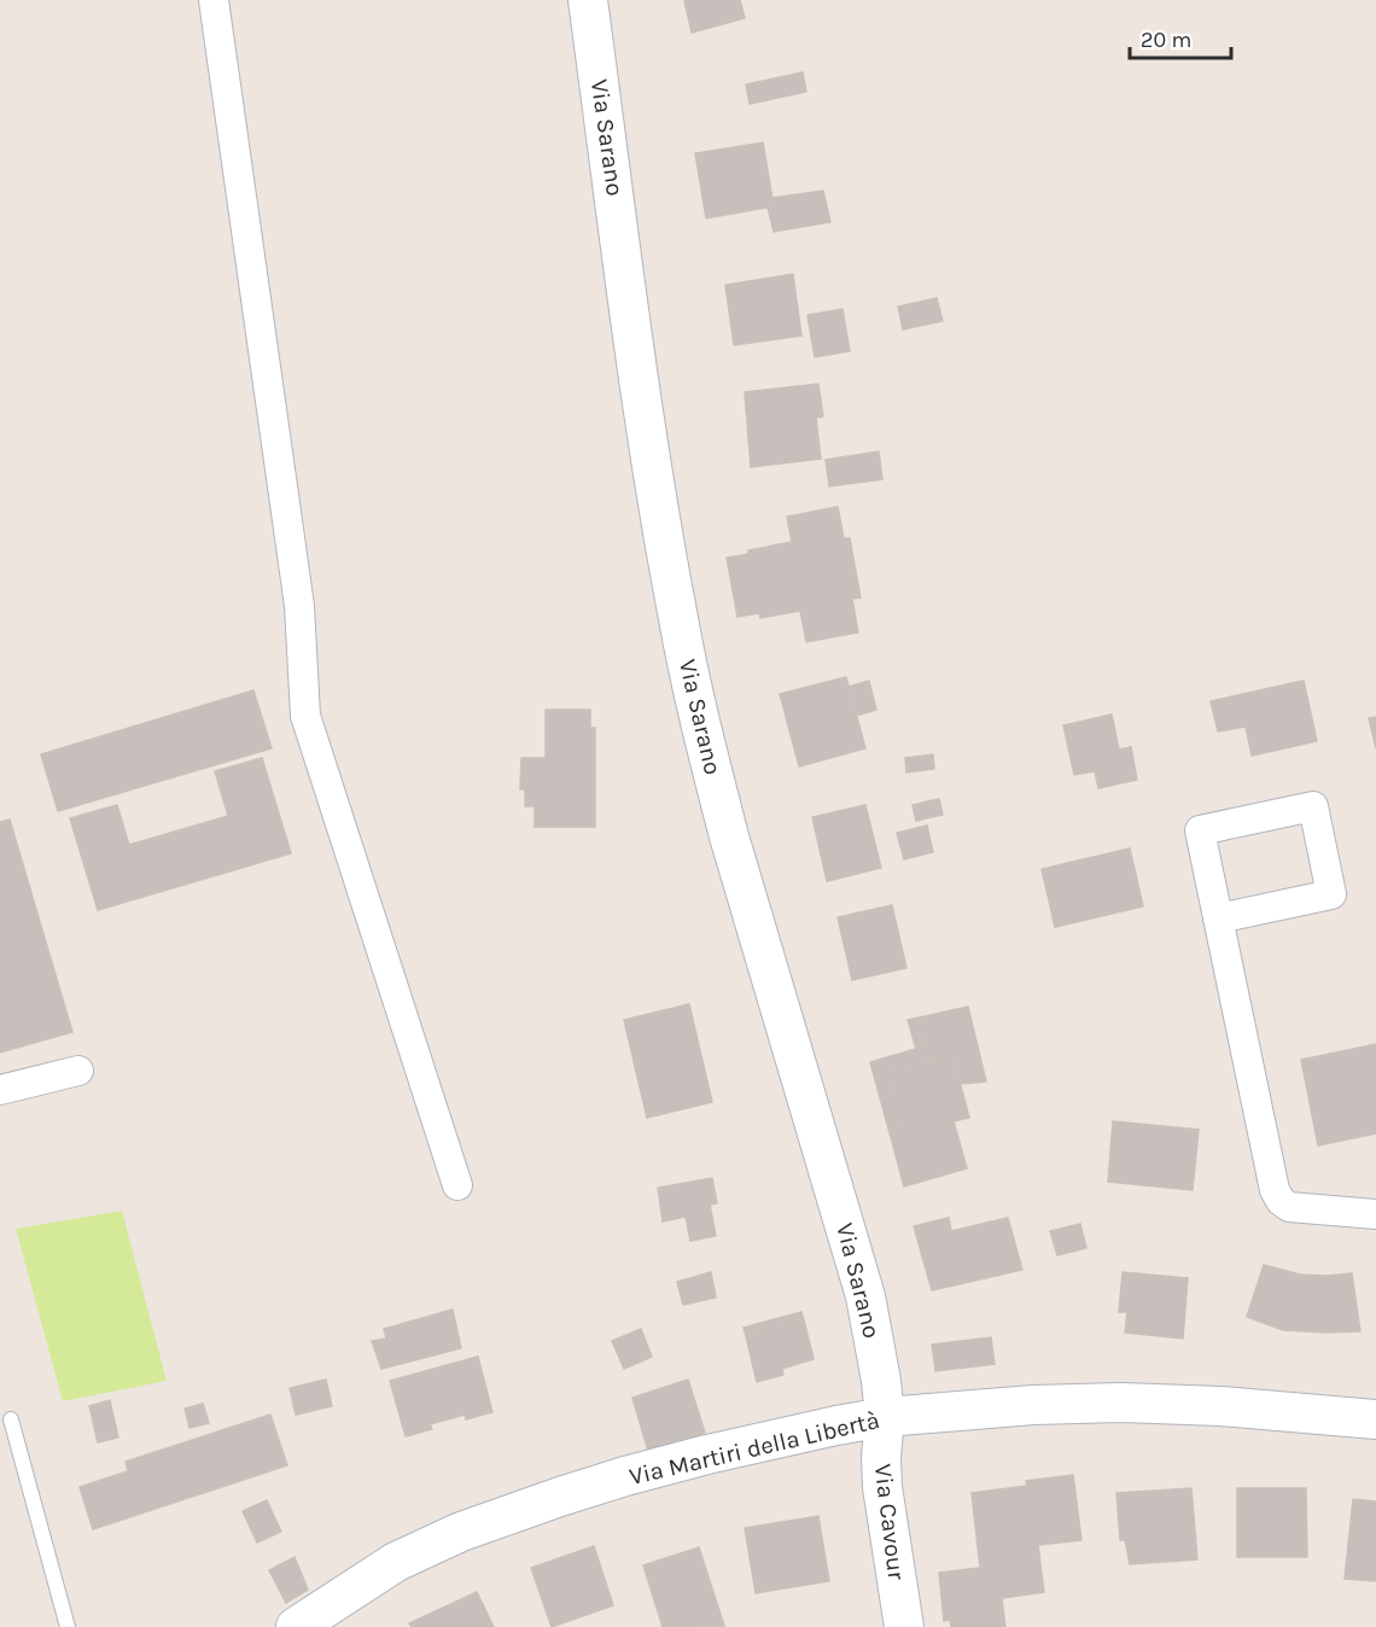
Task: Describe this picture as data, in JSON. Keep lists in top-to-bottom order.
{
  "streets": {
    "street": ["Via Sarano", "Via Martiri della Libertà", "Via Cavour"]
  },
  "crossings": [
    ["Via Sarano", "Via Martiri della Libertà"],
    ["Via Sarano", "Via Cavour"],
    ["Via Martiri della Libertà", "Via Cavour"]
  ],
  "scale_bar": "20 m"
}
